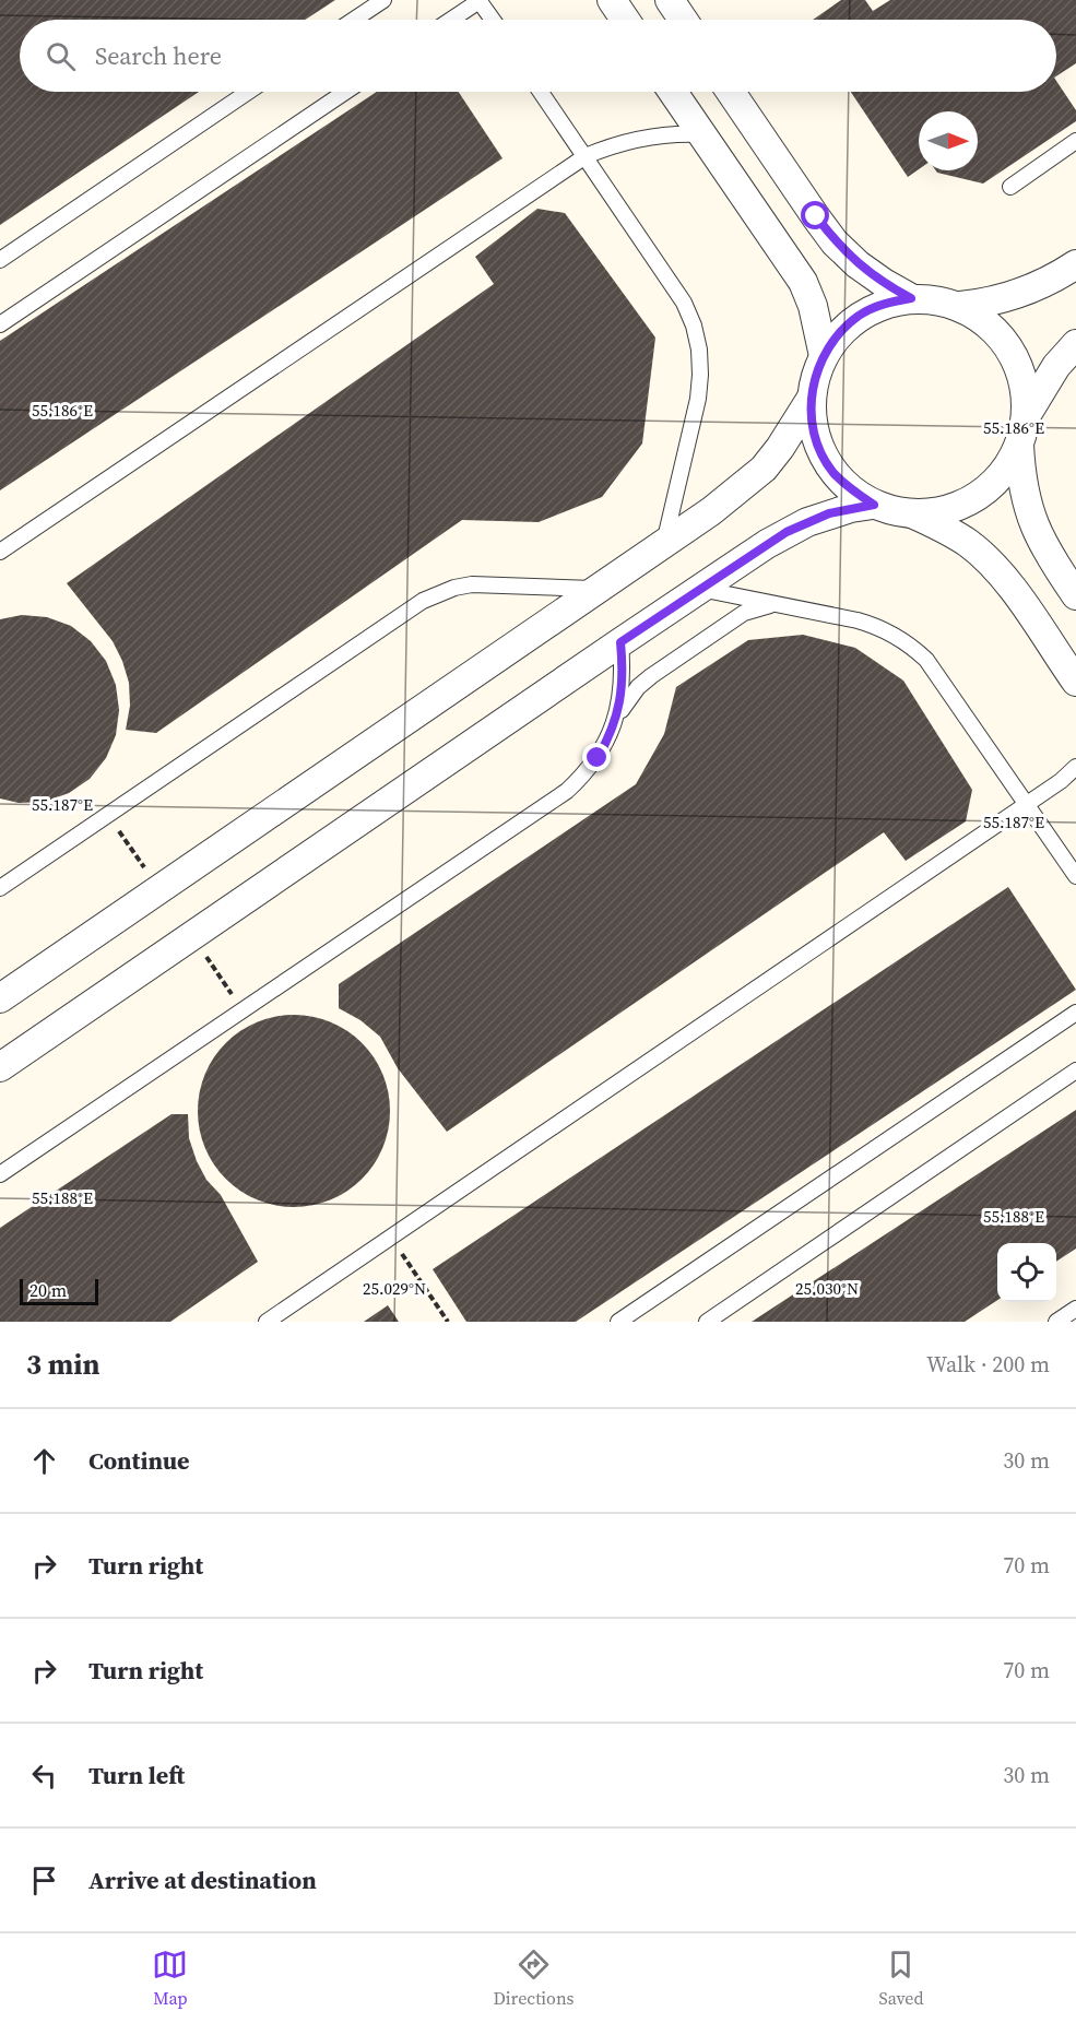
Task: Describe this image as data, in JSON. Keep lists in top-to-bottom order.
{
  "scale_bar": "20 m",
  "north": "right",
  "page": {
    "search": "Search here",
    "scale": "20 m",
    "heading": ["3 min", "Walk · 200 m"],
    "list": [
      ["Continue", "30 m"],
      ["Turn right", "70 m"],
      ["Turn right", "70 m"],
      ["Turn left", "30 m"],
      "Arrive at destination"
    ],
    "nav": ["Map", "Directions", "Saved"]
  },
  "coordinates": [
    "55.186°E",
    "55.187°E",
    "55.188°E",
    "25.029°N",
    "25.030°N"
  ]
}
